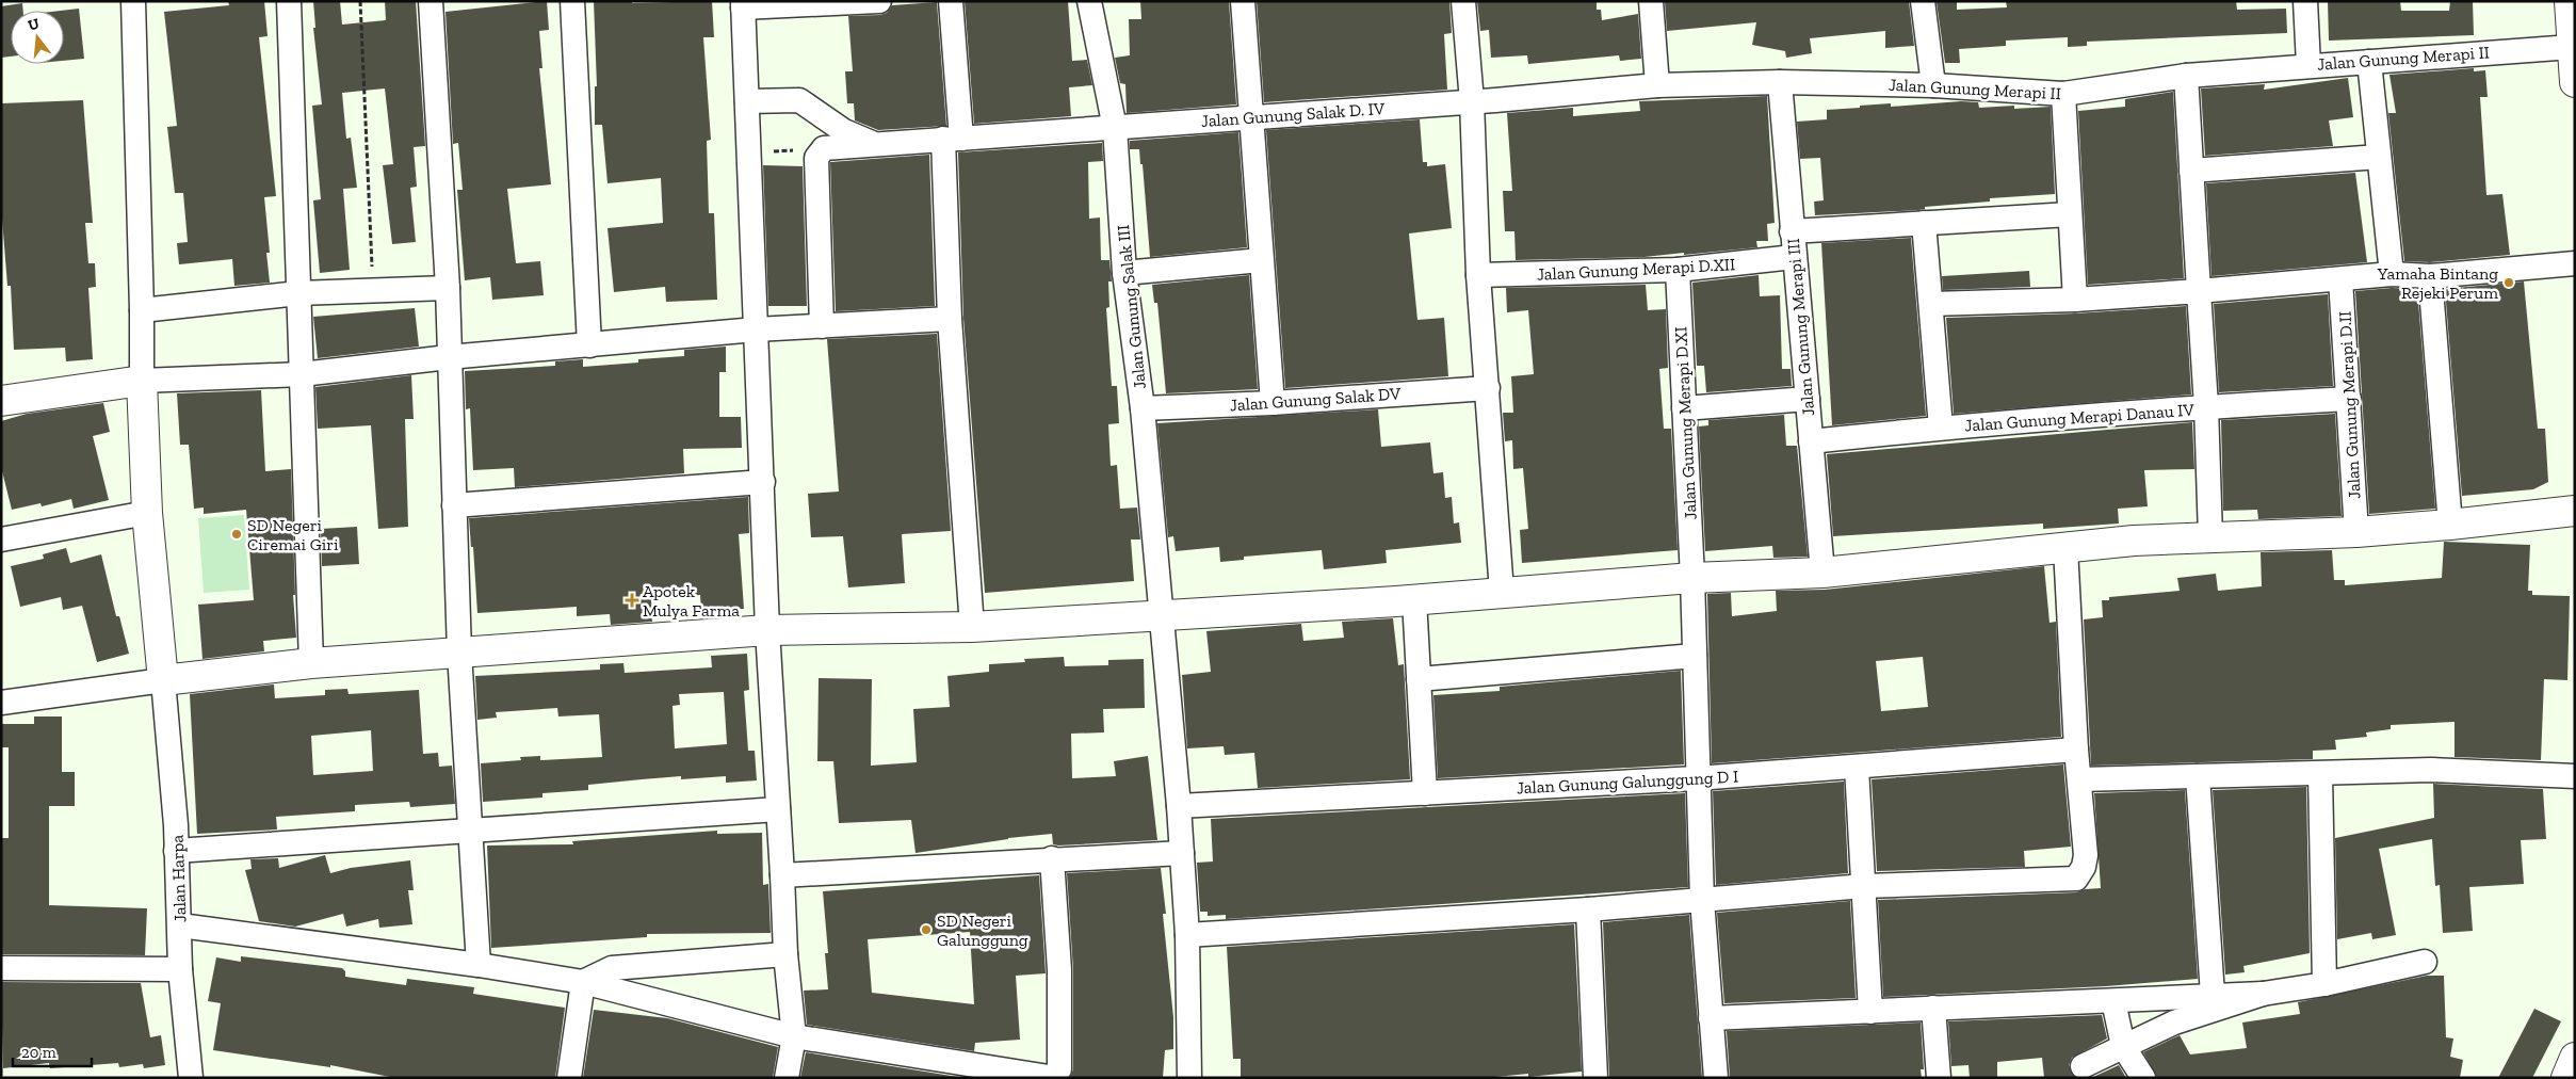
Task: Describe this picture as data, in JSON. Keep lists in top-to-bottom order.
{
  "streets": {
    "street": [
      "Jalan Gunung Merapi II",
      "Jalan Gunung Salak D. IV",
      "Jalan Gunung Merapi D.XII",
      "Jalan Gunung Salak III",
      "Jalan Gunung Merapi III",
      "Jalan Gunung Salak DV",
      "Jalan Gunung Merapi D.II",
      "Jalan Gunung Merapi Danau IV",
      "Jalan Gunung Merapi D.XI",
      "Jalan Gunung Galunggung D I",
      "Jalan Harpa"
    ]
  },
  "crossings": [
    ["Jalan Gunung Merapi II", "Jalan Gunung Salak D. IV"],
    ["Jalan Gunung Merapi II", "Jalan Gunung Merapi III"],
    ["Jalan Gunung Salak D. IV", "Jalan Gunung Salak III"],
    ["Jalan Gunung Merapi D.XII", "Jalan Gunung Merapi III"],
    ["Jalan Gunung Merapi D.XII", "Jalan Gunung Merapi D.XI"],
    ["Jalan Gunung Salak III", "Jalan Gunung Salak DV"],
    ["Jalan Gunung Salak III", "Jalan Gunung Galunggung D I"],
    ["Jalan Gunung Merapi III", "Jalan Gunung Merapi Danau IV"],
    ["Jalan Gunung Merapi D.II", "Jalan Gunung Merapi Danau IV"],
    ["Jalan Gunung Merapi D.XI", "Jalan Gunung Galunggung D I"]
  ],
  "places": {
    "other": ["Yamaha Bintang Rejeki Perum", "SD Negeri Ciremai Giri", "SD Negeri Galunggung"],
    "health": ["Apotek Mulya Farma"]
  },
  "scale_bar": "20 m",
  "north": "top"
}
